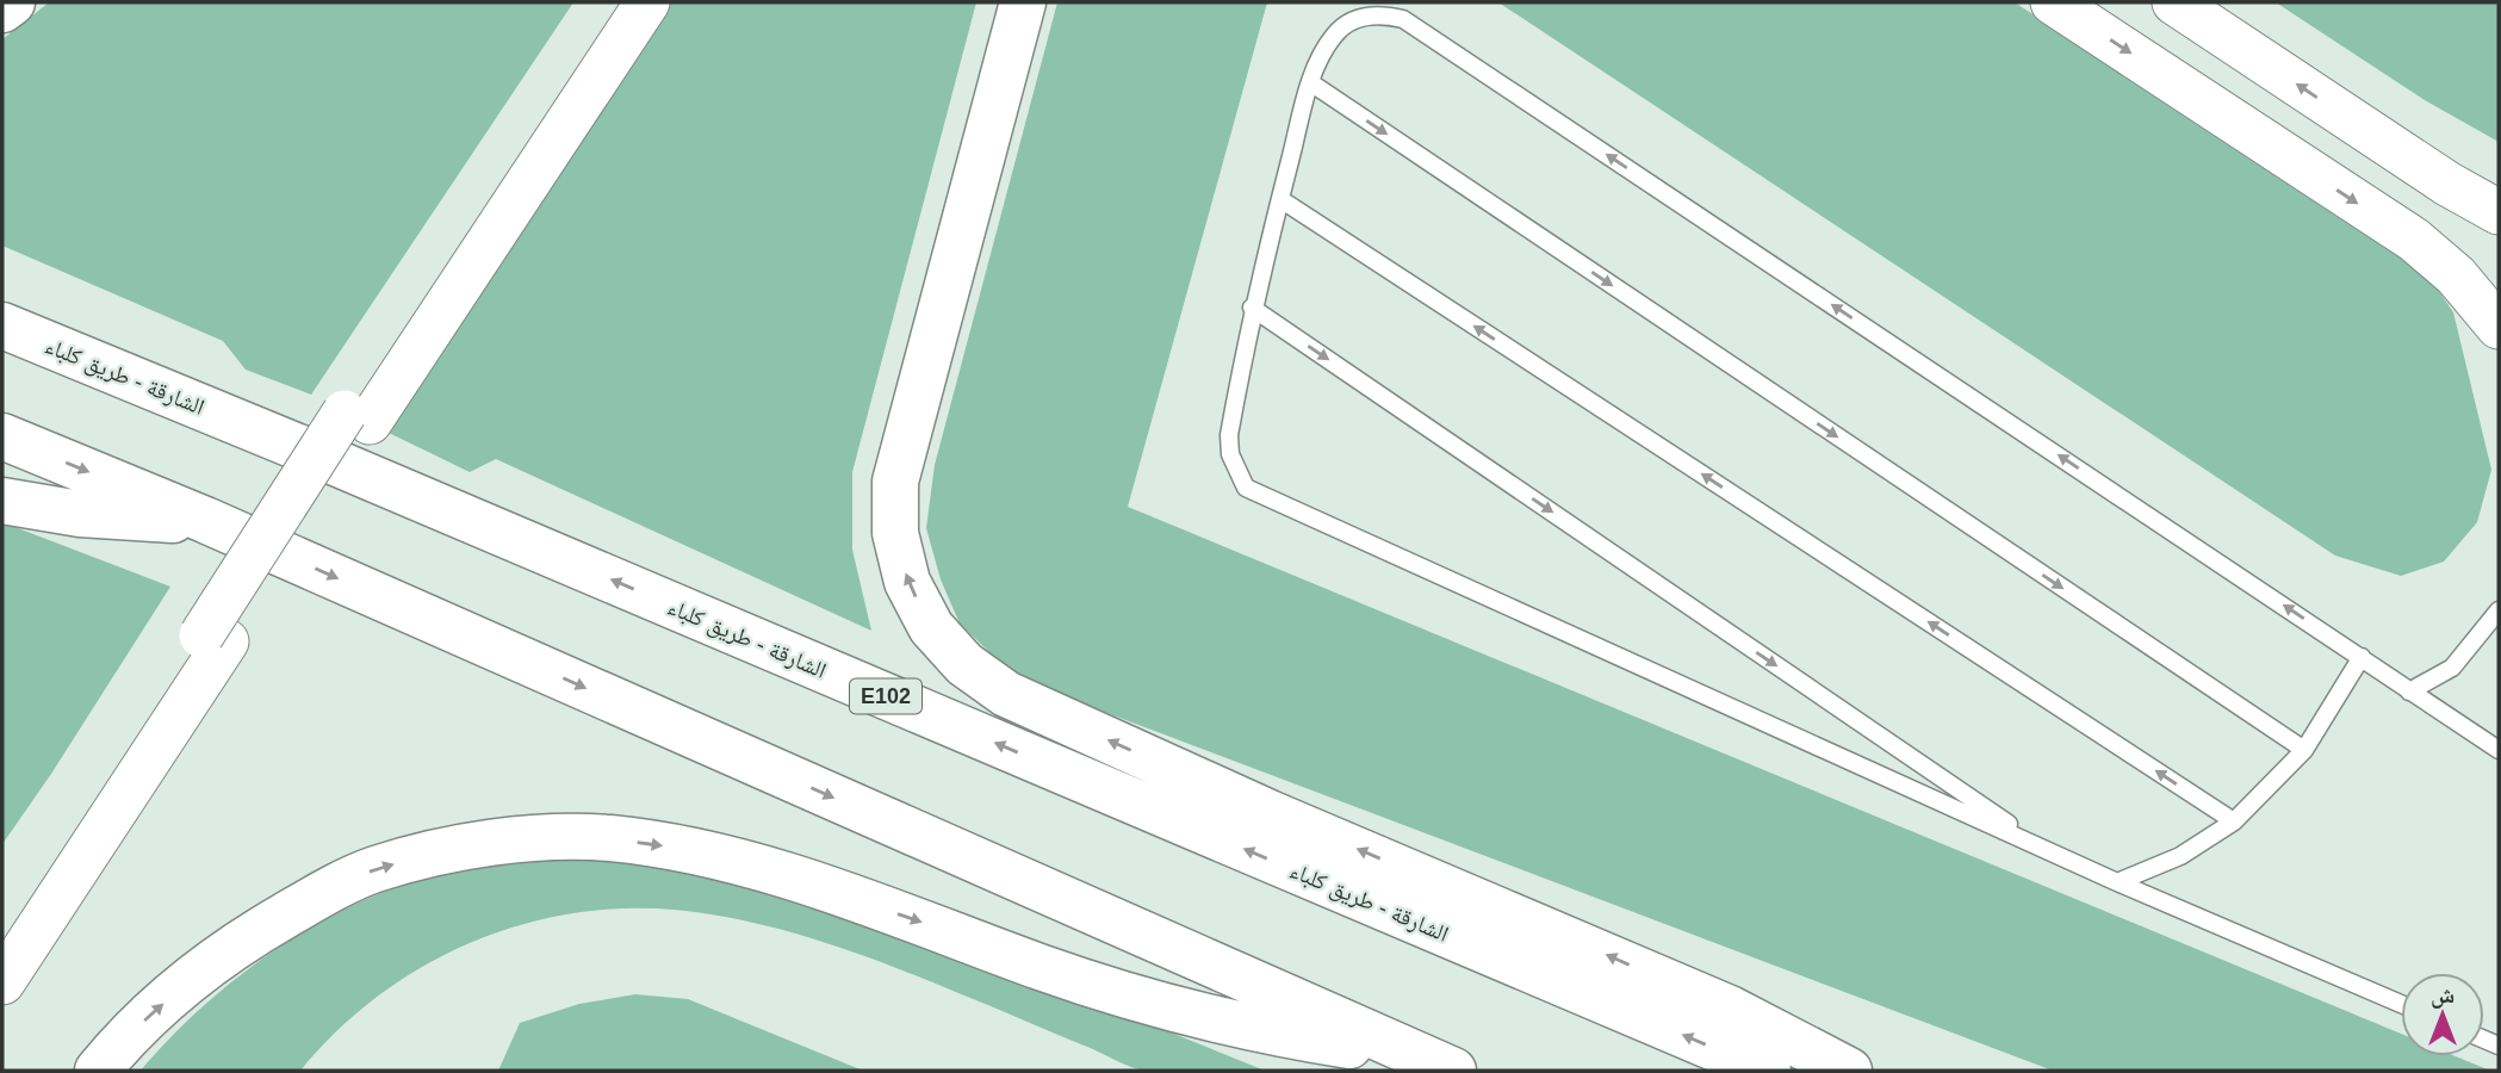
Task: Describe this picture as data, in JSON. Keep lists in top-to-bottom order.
{
  "streets": {
    "highway": ["الشارقة - طريق كلباء", "E102"]
  },
  "north": "top"
}
